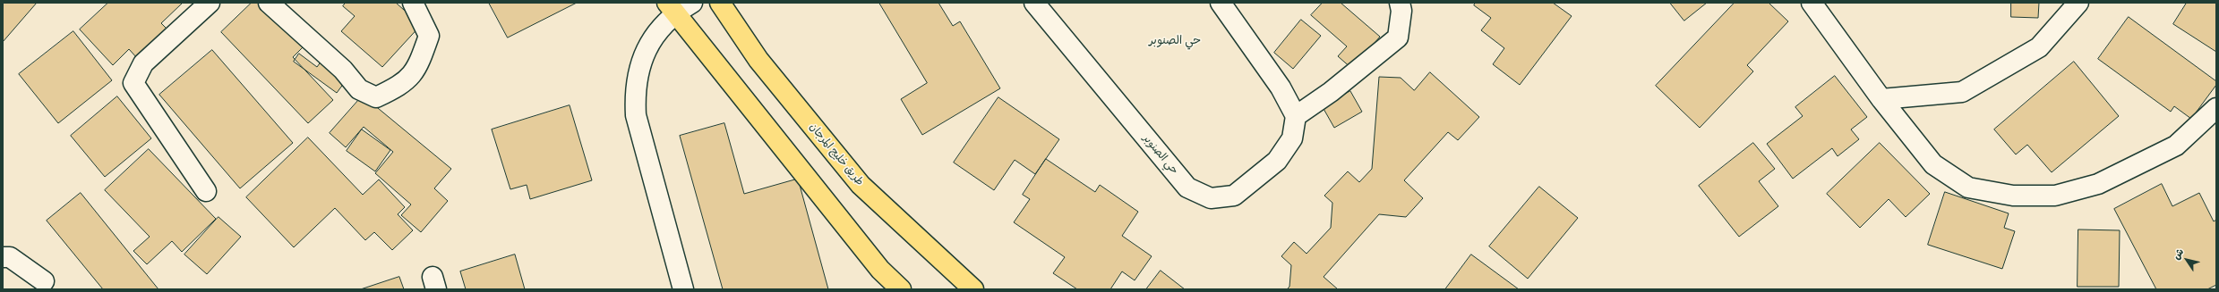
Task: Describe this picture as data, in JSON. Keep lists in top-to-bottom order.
{
  "streets": {
    "main road": ["طريق خليج المرجان"],
    "street": ["حي الصنوبر"]
  },
  "districts": ["حي الصنوبر"],
  "north": "top left"
}
